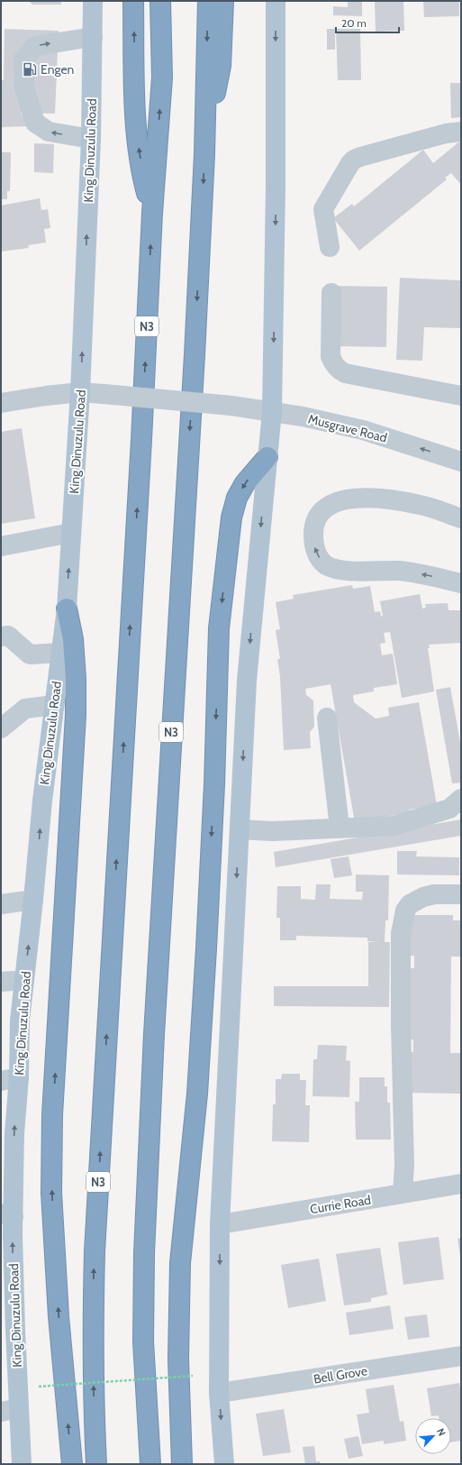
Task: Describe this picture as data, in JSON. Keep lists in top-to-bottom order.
{
  "streets": {
    "highway": ["N3"],
    "main road": ["King Dinuzulu Road"],
    "street": ["Musgrave Road", "Currie Road", "Bell Grove"]
  },
  "crossings": [
    ["King Dinuzulu Road", "Musgrave Road"]
  ],
  "one_way": ["King Dinuzulu Road", "Musgrave Road"],
  "places": {
    "fuel station": ["Engen"]
  },
  "scale_bar": "20 m",
  "north": "top right"
}
